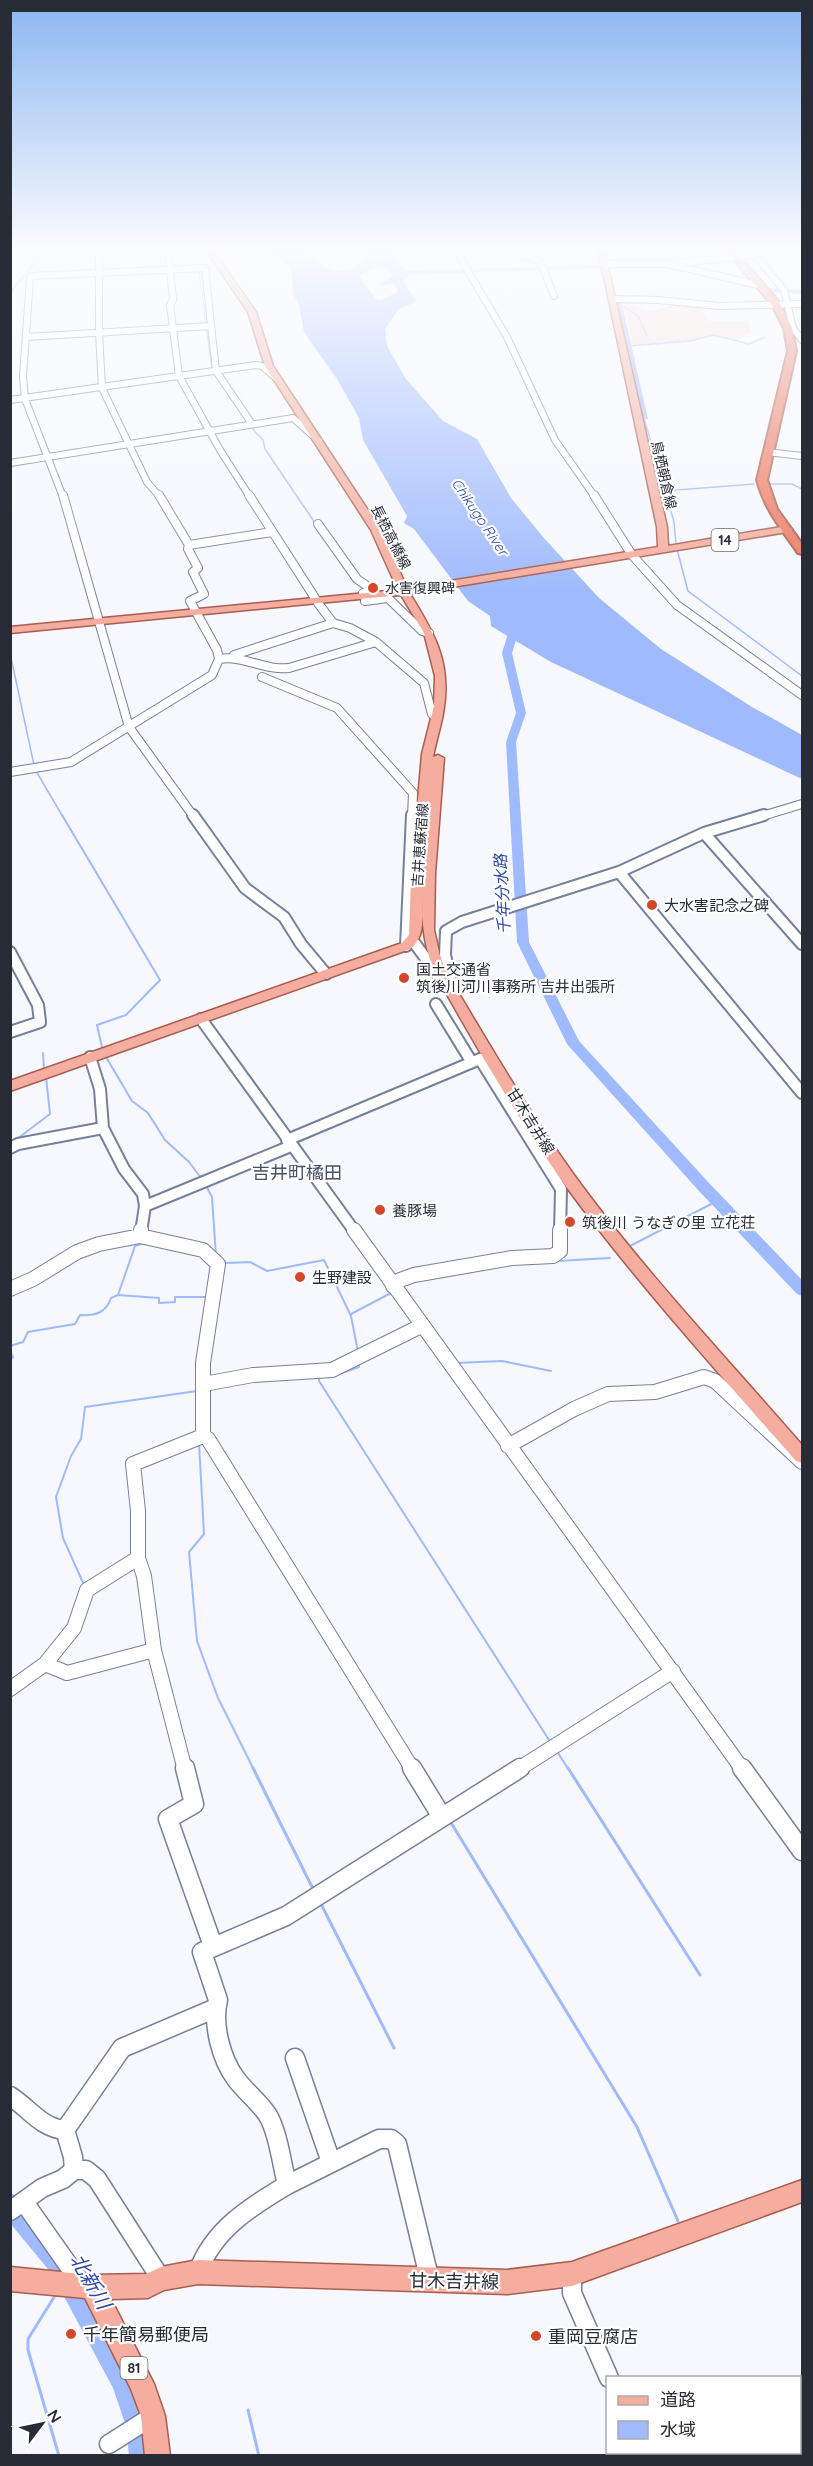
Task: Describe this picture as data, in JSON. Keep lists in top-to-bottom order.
{
  "streets": {
    "main road": [
      "鳥栖朝倉線",
      "長栖高橋線",
      "14",
      "吉井恵蘇宿線",
      "甘木吉井線",
      "81"
    ]
  },
  "crossings": [
    ["鳥栖朝倉線", "14"],
    ["長栖高橋線", "吉井恵蘇宿線"],
    ["吉井恵蘇宿線", "甘木吉井線"],
    ["甘木吉井線", "81"]
  ],
  "districts": ["吉井町橘田"],
  "water": ["Chikugo River", "千年分水路", "北新川"],
  "places": [
    "水害復興碑",
    "大水害記念之碑",
    "国土交通省 筑後川河川事務所 吉井出張所",
    "養豚場",
    "筑後川 うなぎの里 立花荘",
    "生野建設",
    "千年簡易郵便局",
    "重岡豆腐店"
  ],
  "legend": ["道路", "水域"],
  "north": "top right"
}
